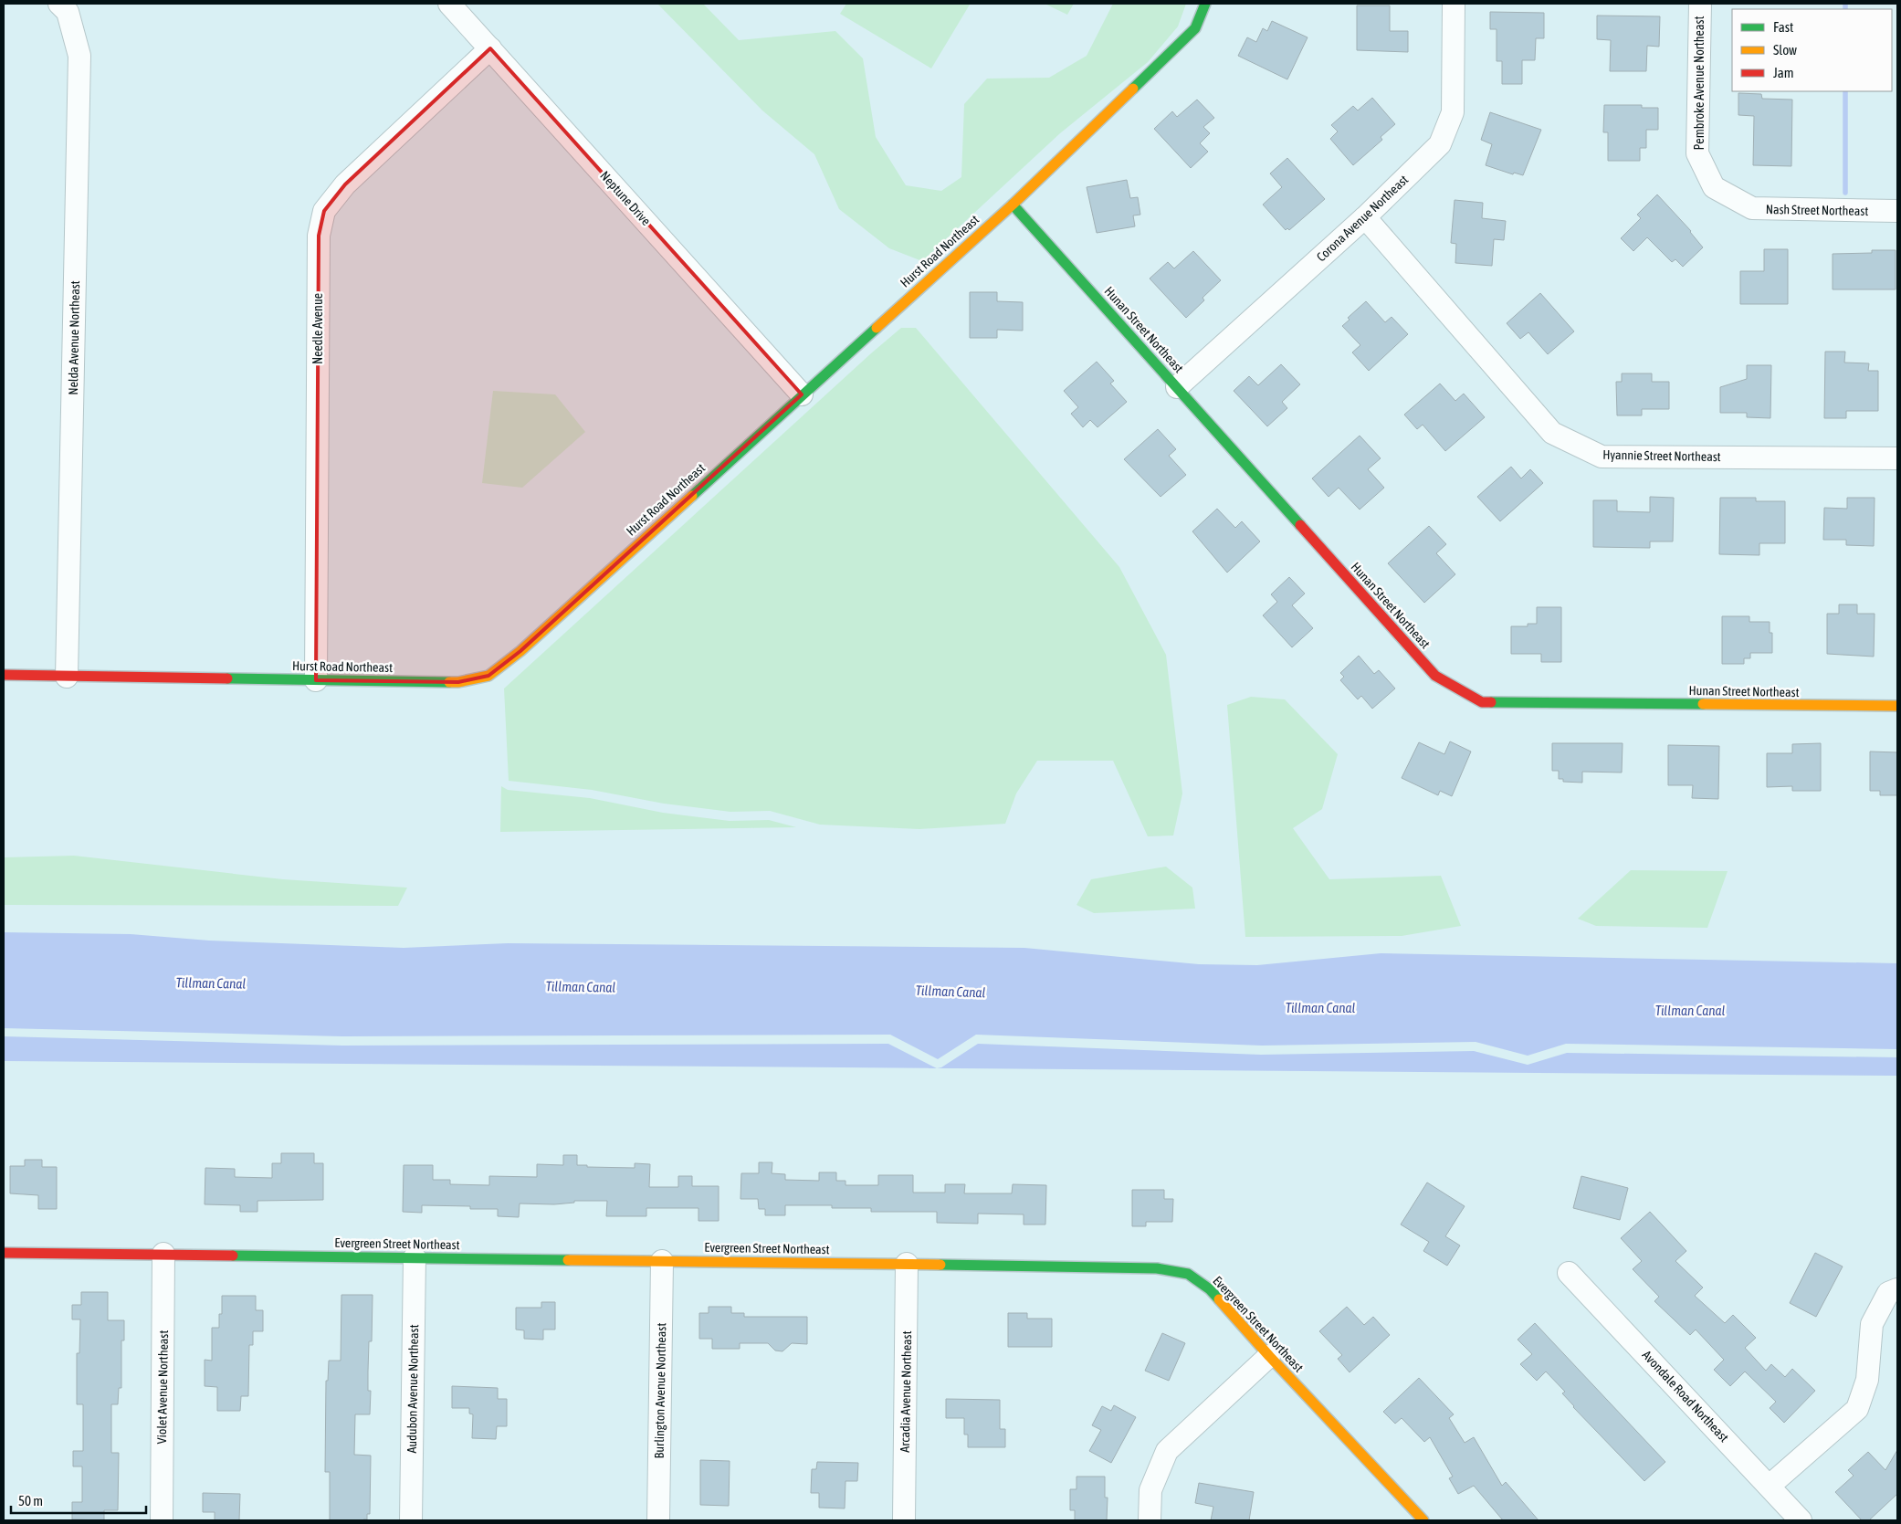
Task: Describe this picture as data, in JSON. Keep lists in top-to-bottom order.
{
  "streets": {
    "street": [
      "Pembroke Avenue Northeast",
      "Neptune Drive",
      "Nash Street Northeast",
      "Corona Avenue Northeast",
      "Hurst Road Northeast",
      "Needle Avenue",
      "Hunan Street Northeast",
      "Nelda Avenue Northeast",
      "Hyannie Street Northeast",
      "Evergreen Street Northeast",
      "Violet Avenue Northeast",
      "Audubon Avenue Northeast",
      "Burlington Avenue Northeast",
      "Arcadia Avenue Northeast",
      "Avondale Road Northeast"
    ]
  },
  "crossings": [
    ["Pembroke Avenue Northeast", "Nash Street Northeast"],
    ["Neptune Drive", "Hurst Road Northeast"],
    ["Neptune Drive", "Needle Avenue"],
    ["Corona Avenue Northeast", "Hunan Street Northeast"],
    ["Corona Avenue Northeast", "Hyannie Street Northeast"],
    ["Hurst Road Northeast", "Needle Avenue"],
    ["Hurst Road Northeast", "Hunan Street Northeast"],
    ["Hurst Road Northeast", "Nelda Avenue Northeast"],
    ["Evergreen Street Northeast", "Violet Avenue Northeast"],
    ["Evergreen Street Northeast", "Audubon Avenue Northeast"],
    ["Evergreen Street Northeast", "Burlington Avenue Northeast"],
    ["Evergreen Street Northeast", "Arcadia Avenue Northeast"]
  ],
  "water": ["Tillman Canal"],
  "legend": ["Fast", "Slow", "Jam"],
  "scale_bar": "50 m"
}
